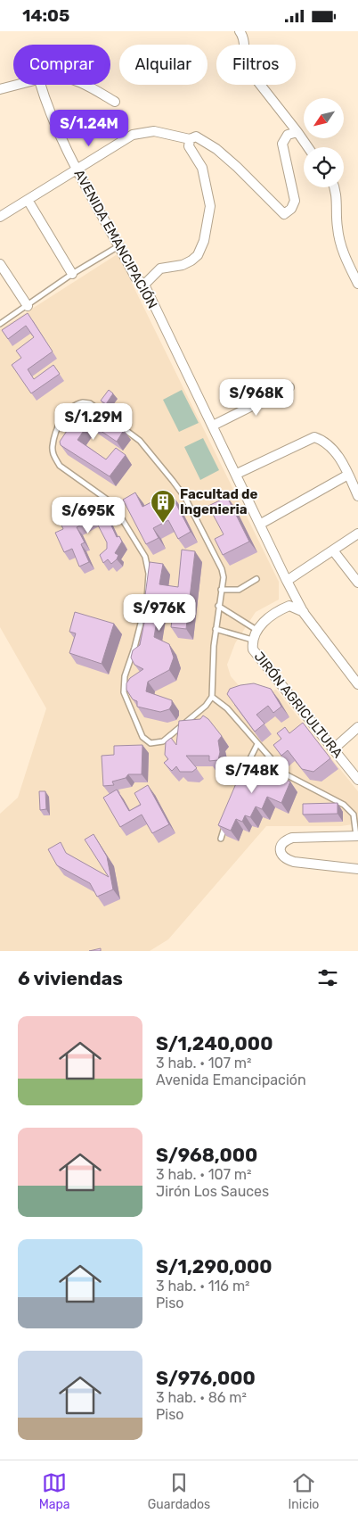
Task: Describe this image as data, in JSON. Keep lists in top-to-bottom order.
{
  "streets": {
    "street": ["AVENIDA EMANCIPACIÓN", "JIRÓN AGRICULTURA"]
  },
  "crossings": [
    ["AVENIDA EMANCIPACIÓN", "JIRÓN AGRICULTURA"]
  ],
  "places": {
    "building": ["Facultad de Ingenieria"]
  },
  "north": "bottom left",
  "page": {
    "status": "14:05",
    "chip": ["Comprar", "Alquilar", "Filtros"],
    "price": [
      "S/1.24M",
      "S/968K",
      "S/1.29M",
      "S/695K",
      "S/976K",
      "S/748K"
    ],
    "heading": "6 viviendas",
    "list": [
      {
        "name": "S/1,240,000",
        "note": "3 hab. · 107 m² · Avenida Emancipación"
      },
      {
        "name": "S/968,000",
        "note": "3 hab. · 107 m² · Jirón Los Sauces"
      },
      {
        "name": "S/1,290,000",
        "note": "3 hab. · 116 m² · Piso"
      },
      {
        "name": "S/976,000",
        "note": "3 hab. · 86 m² · Piso"
      }
    ],
    "tabs": ["Mapa", "Guardados", "Inicio"]
  }
}
